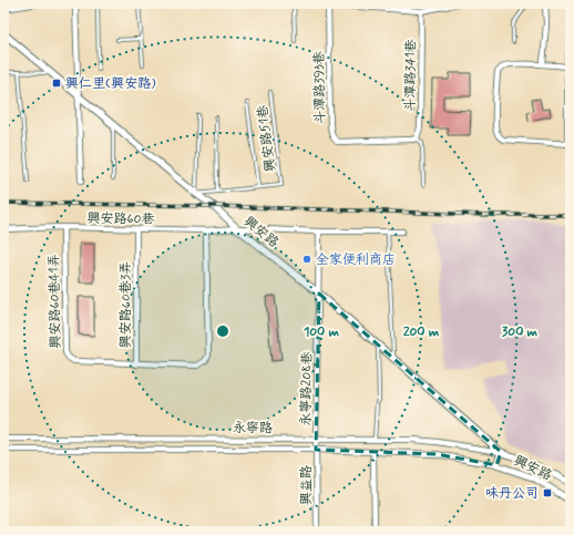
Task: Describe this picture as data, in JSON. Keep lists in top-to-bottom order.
{
  "streets": {
    "street": [
      "斗潭路341巷",
      "斗潭路393巷",
      "興安路60巷",
      "興安路",
      "興安路60巷41弄",
      "興安路60巷3弄",
      "永寧路208巷",
      "永寧路",
      "興益路"
    ],
    "lane": ["興安路51巷"]
  },
  "crossings": [
    ["斗潭路341巷", "斗潭路393巷"],
    ["興安路51巷", "興安路"],
    ["興安路60巷", "興安路"],
    ["興安路60巷", "興安路60巷41弄"],
    ["興安路60巷", "興安路60巷3弄"],
    ["興安路60巷", "永寧路208巷"],
    ["興安路", "永寧路208巷"],
    ["興安路", "永寧路"],
    ["興安路60巷41弄", "興安路60巷3弄"],
    ["永寧路208巷", "永寧路"],
    ["永寧路208巷", "興益路"],
    ["永寧路", "興益路"]
  ],
  "places": {
    "transit": ["興仁里(興安路)", "味丹公司"],
    "other": ["全家便利商店"]
  },
  "rings": ["100 m", "200 m", "300 m"]
}
